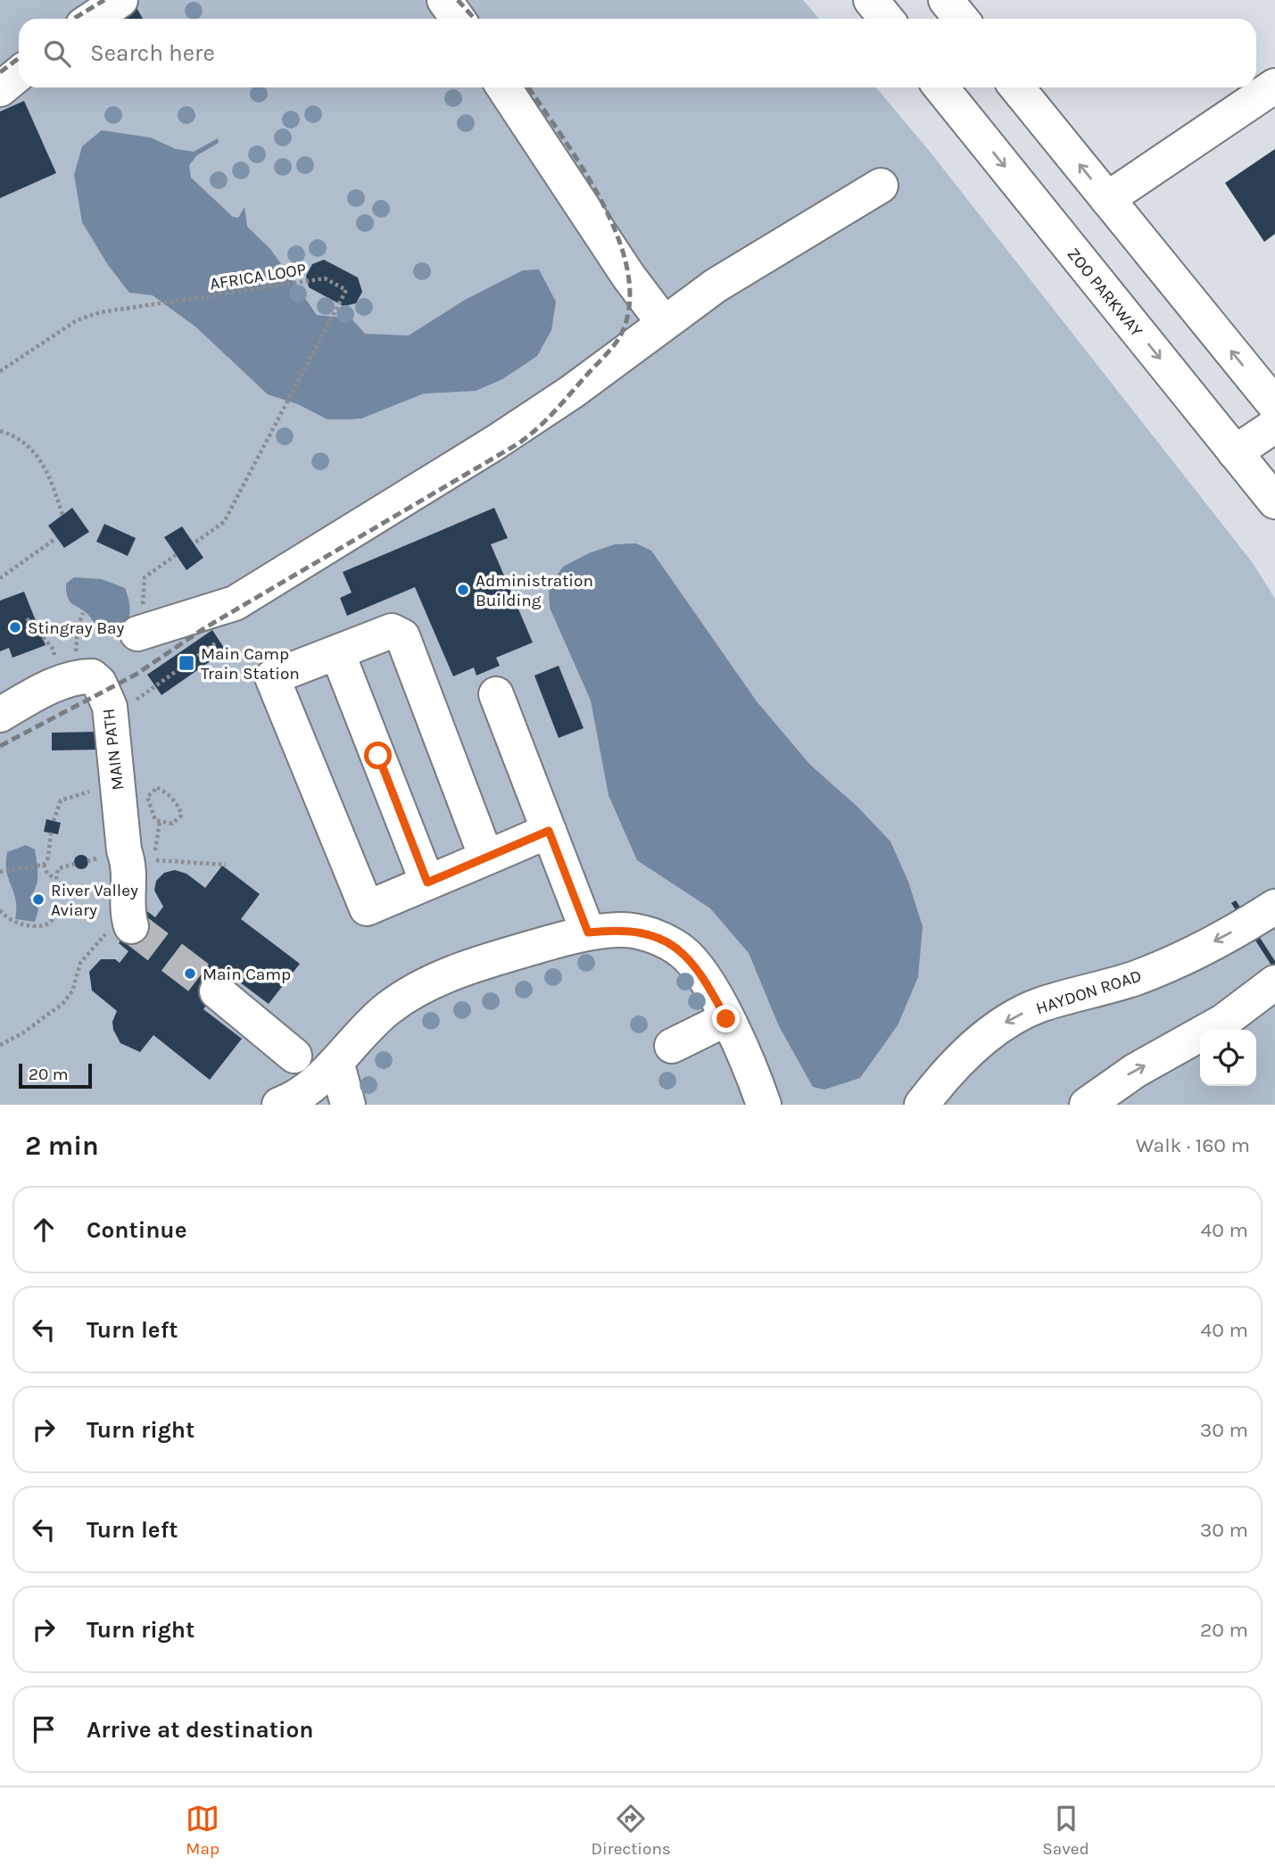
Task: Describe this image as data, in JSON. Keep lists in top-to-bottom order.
{
  "streets": {
    "street": ["ZOO PARKWAY", "MAIN PATH", "HAYDON ROAD"],
    "path": ["AFRICA LOOP"]
  },
  "places": {
    "other": [
      "Administration Building",
      "Stingray Bay",
      "River Valley Aviary",
      "Main Camp"
    ],
    "transit": ["Main Camp Train Station"]
  },
  "scale_bar": "20 m",
  "page": {
    "search": "Search here",
    "scale": "20 m",
    "heading": ["2 min", "Walk · 160 m"],
    "list": [
      ["Continue", "40 m"],
      ["Turn left", "40 m"],
      ["Turn right", "30 m"],
      ["Turn left", "30 m"],
      ["Turn right", "20 m"],
      "Arrive at destination"
    ],
    "nav": ["Map", "Directions", "Saved"]
  }
}
